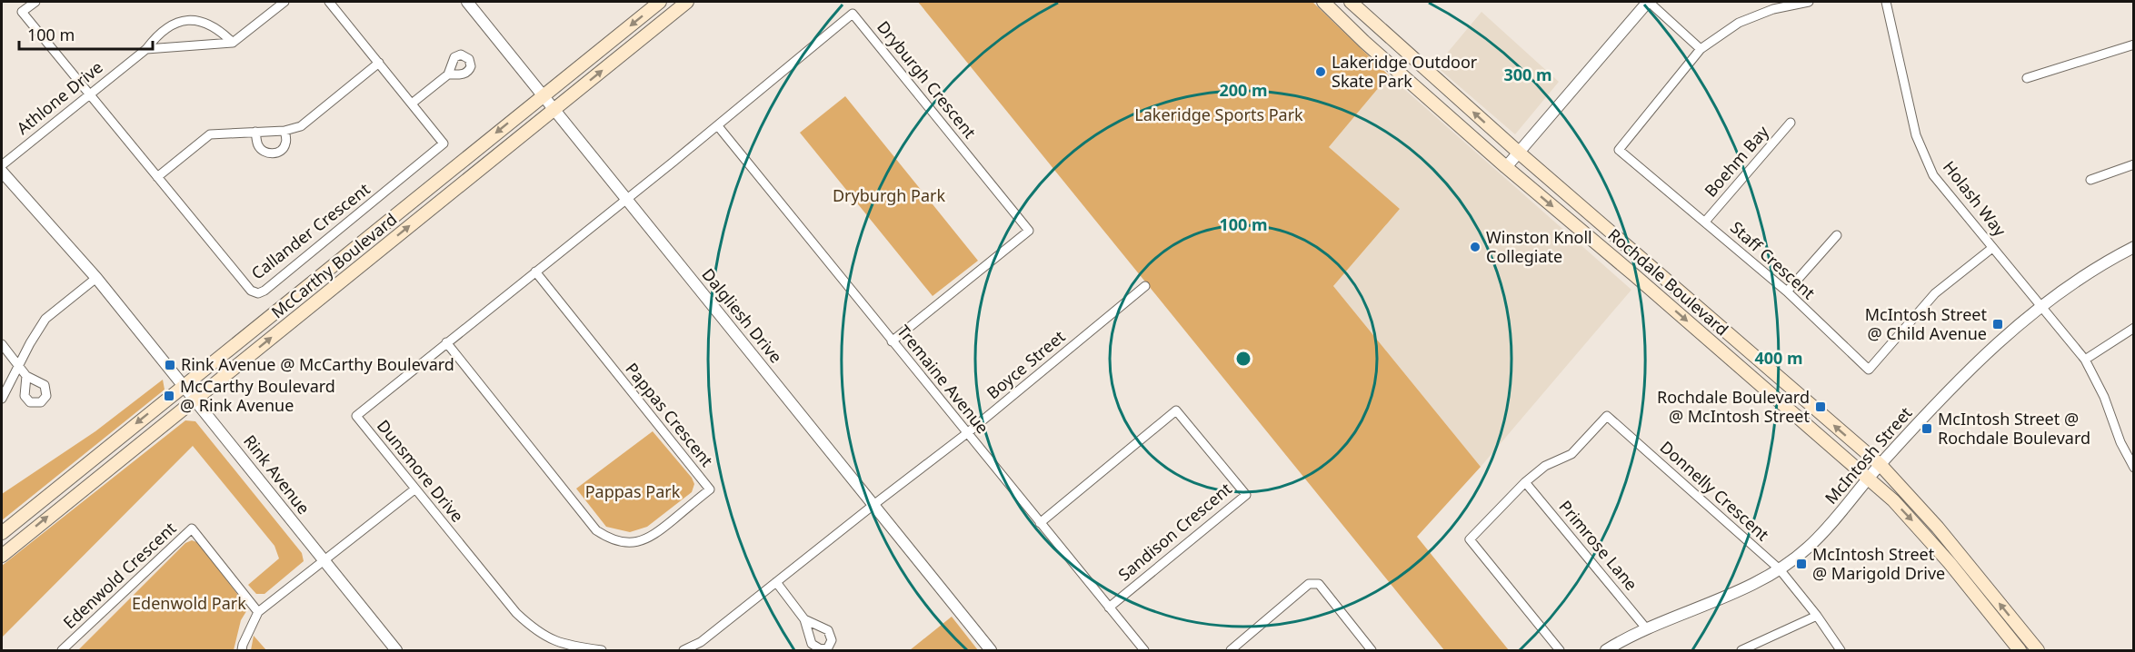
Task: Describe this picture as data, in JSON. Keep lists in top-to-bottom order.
{
  "streets": {
    "main road": ["McCarthy Boulevard", "Rochdale Boulevard"],
    "street": [
      "Dryburgh Crescent",
      "Athlone Drive",
      "Boehm Bay",
      "Holash Way",
      "Callander Crescent",
      "Staff Crescent",
      "Dalgliesh Drive",
      "Boyce Street",
      "Tremaine Avenue",
      "Pappas Crescent",
      "McIntosh Street",
      "Dunsmore Drive",
      "Rink Avenue",
      "Donnelly Crescent",
      "Sandison Crescent",
      "Primrose Lane",
      "Edenwold Crescent"
    ]
  },
  "crossings": [
    ["Dryburgh Crescent", "Dalgliesh Drive"],
    ["Dryburgh Crescent", "Tremaine Avenue"],
    ["Dryburgh Crescent", "Dunsmore Drive"],
    ["Athlone Drive", "Callander Crescent"],
    ["Boehm Bay", "Staff Crescent"],
    ["Holash Way", "Staff Crescent"],
    ["Holash Way", "McIntosh Street"],
    ["McCarthy Boulevard", "Dalgliesh Drive"],
    ["McCarthy Boulevard", "Rink Avenue"],
    ["Rochdale Boulevard", "McIntosh Street"],
    ["Dalgliesh Drive", "Boyce Street"],
    ["Dalgliesh Drive", "Dunsmore Drive"],
    ["Boyce Street", "Tremaine Avenue"],
    ["Tremaine Avenue", "Sandison Crescent"],
    ["Pappas Crescent", "Dunsmore Drive"],
    ["McIntosh Street", "Donnelly Crescent"],
    ["McIntosh Street", "Primrose Lane"],
    ["Donnelly Crescent", "Primrose Lane"]
  ],
  "parks": [
    "Lakeridge Sports Park",
    "Dryburgh Park",
    "Pappas Park",
    "Edenwold Park"
  ],
  "places": {
    "other": ["Lakeridge Outdoor Skate Park", "Winston Knoll Collegiate"],
    "transit": [
      "McIntosh Street @ Child Avenue",
      "Rink Avenue @ McCarthy Boulevard",
      "McCarthy Boulevard @ Rink Avenue",
      "Rochdale Boulevard @ McIntosh Street",
      "McIntosh Street @ Rochdale Boulevard",
      "McIntosh Street @ Marigold Drive"
    ]
  },
  "scale_bar": "100 m",
  "rings": [
    "300 m",
    "200 m",
    "100 m",
    "400 m"
  ]
}
